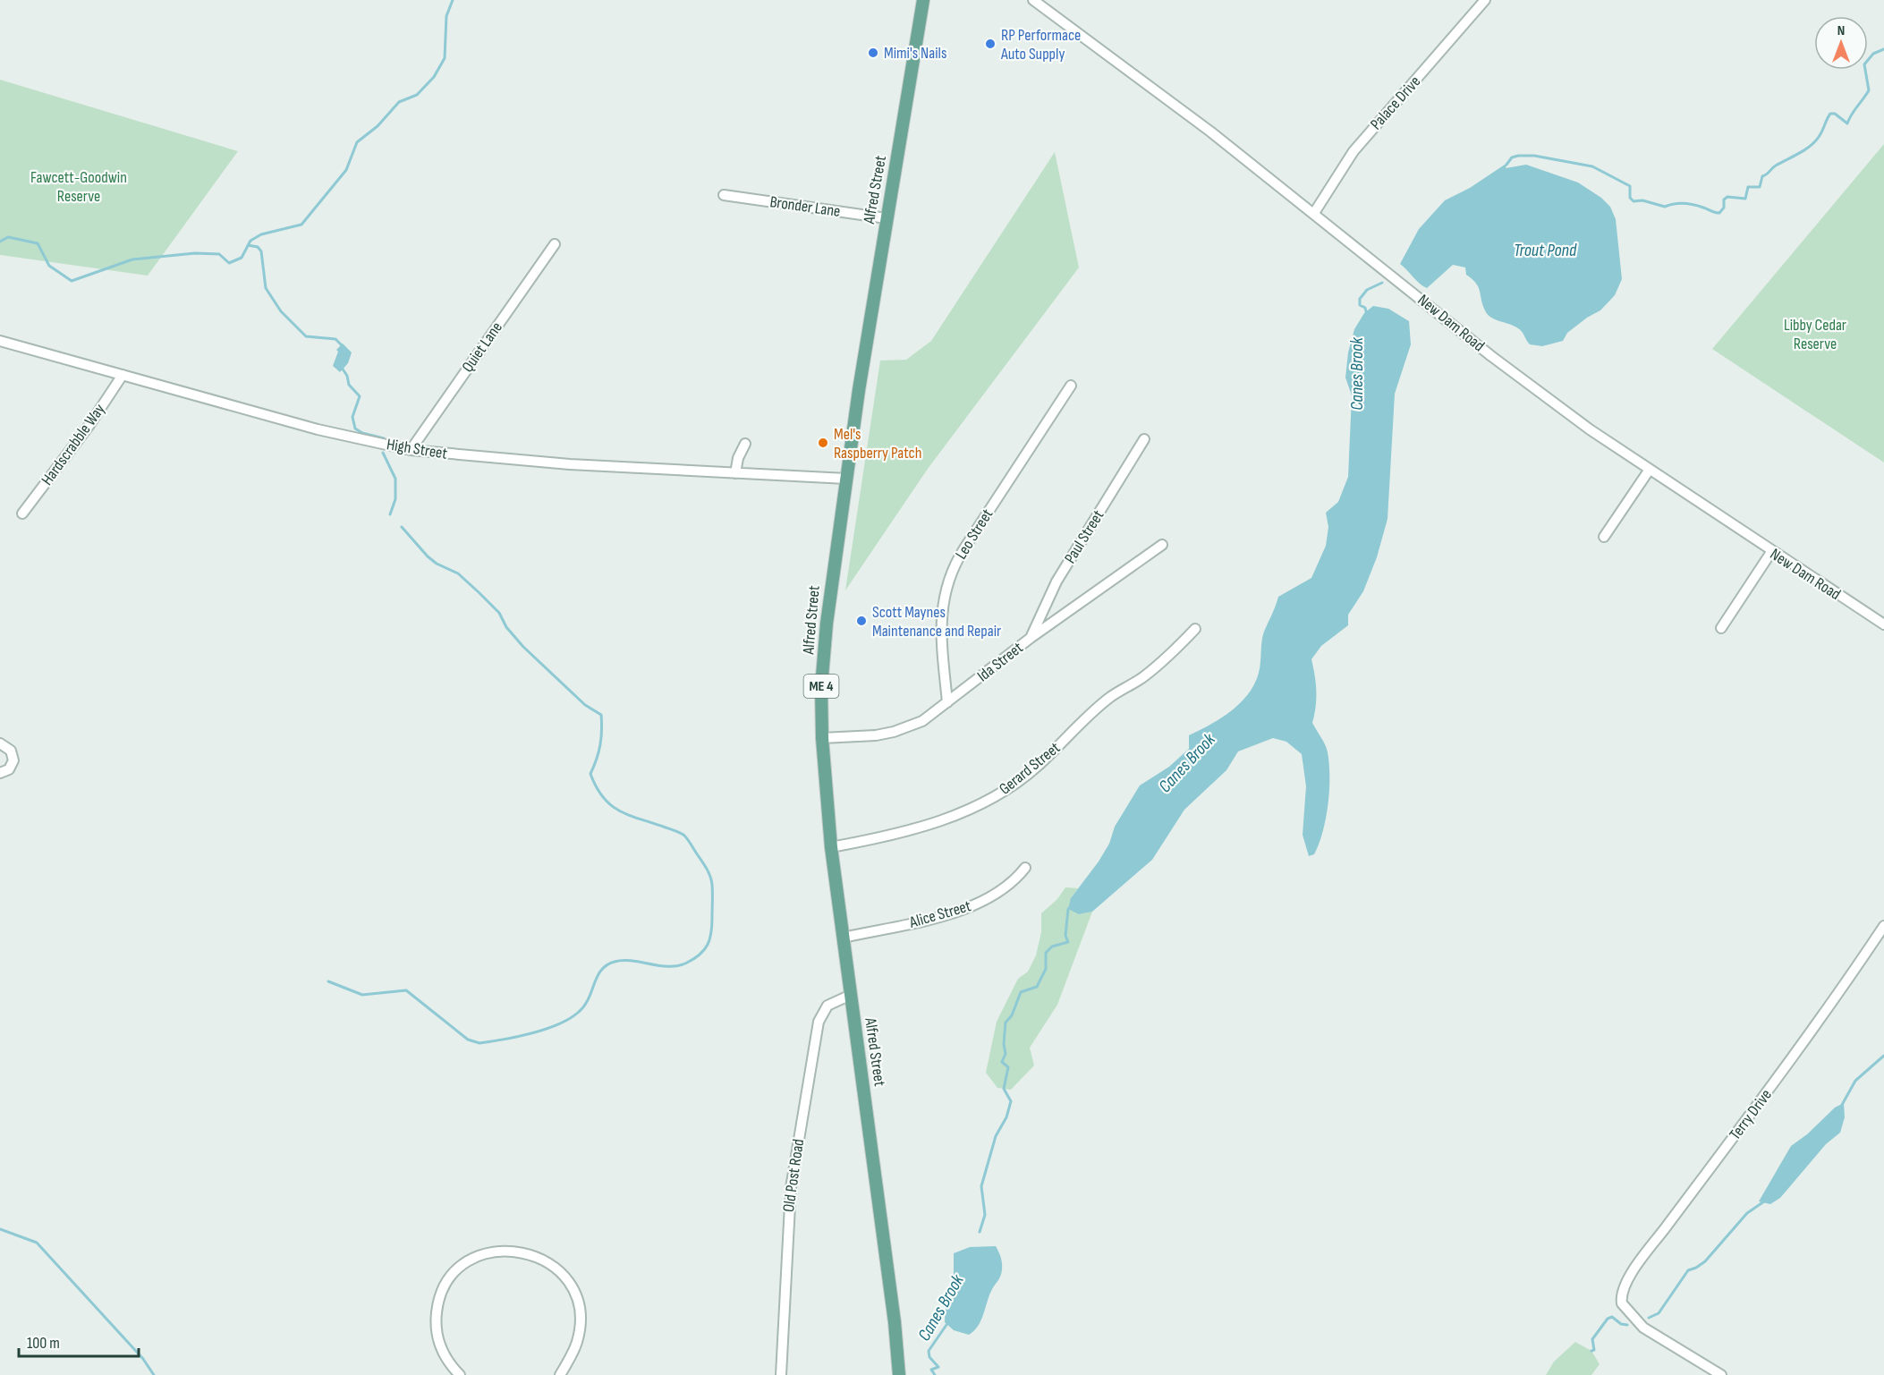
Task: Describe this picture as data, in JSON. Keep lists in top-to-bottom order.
{
  "streets": {
    "main road": ["Alfred Street", "ME 4"],
    "street": [
      "Palace Drive",
      "Bronder Lane",
      "New Dam Road",
      "Quiet Lane",
      "Hardscrabble Way",
      "High Street",
      "Leo Street",
      "Paul Street",
      "Ida Street",
      "Gerard Street",
      "Alice Street",
      "Terry Drive",
      "Old Post Road"
    ]
  },
  "crossings": [
    ["Palace Drive", "New Dam Road"],
    ["Alfred Street", "Bronder Lane"],
    ["Alfred Street", "High Street"],
    ["Alfred Street", "Ida Street"],
    ["Alfred Street", "Gerard Street"],
    ["Alfred Street", "Alice Street"],
    ["Alfred Street", "Old Post Road"],
    ["Quiet Lane", "High Street"],
    ["Hardscrabble Way", "High Street"],
    ["Leo Street", "Ida Street"],
    ["Paul Street", "Ida Street"]
  ],
  "water": ["Trout Pond", "Canes Brook"],
  "parks": ["Fawcett-Goodwin Reserve", "Libby Cedar Reserve"],
  "places": [
    "RP Performace Auto Supply",
    "Mimi's Nails",
    "Mel's Raspberry Patch",
    "Scott Maynes Maintenance and Repair"
  ],
  "scale_bar": "100 m",
  "north": "top"
}
